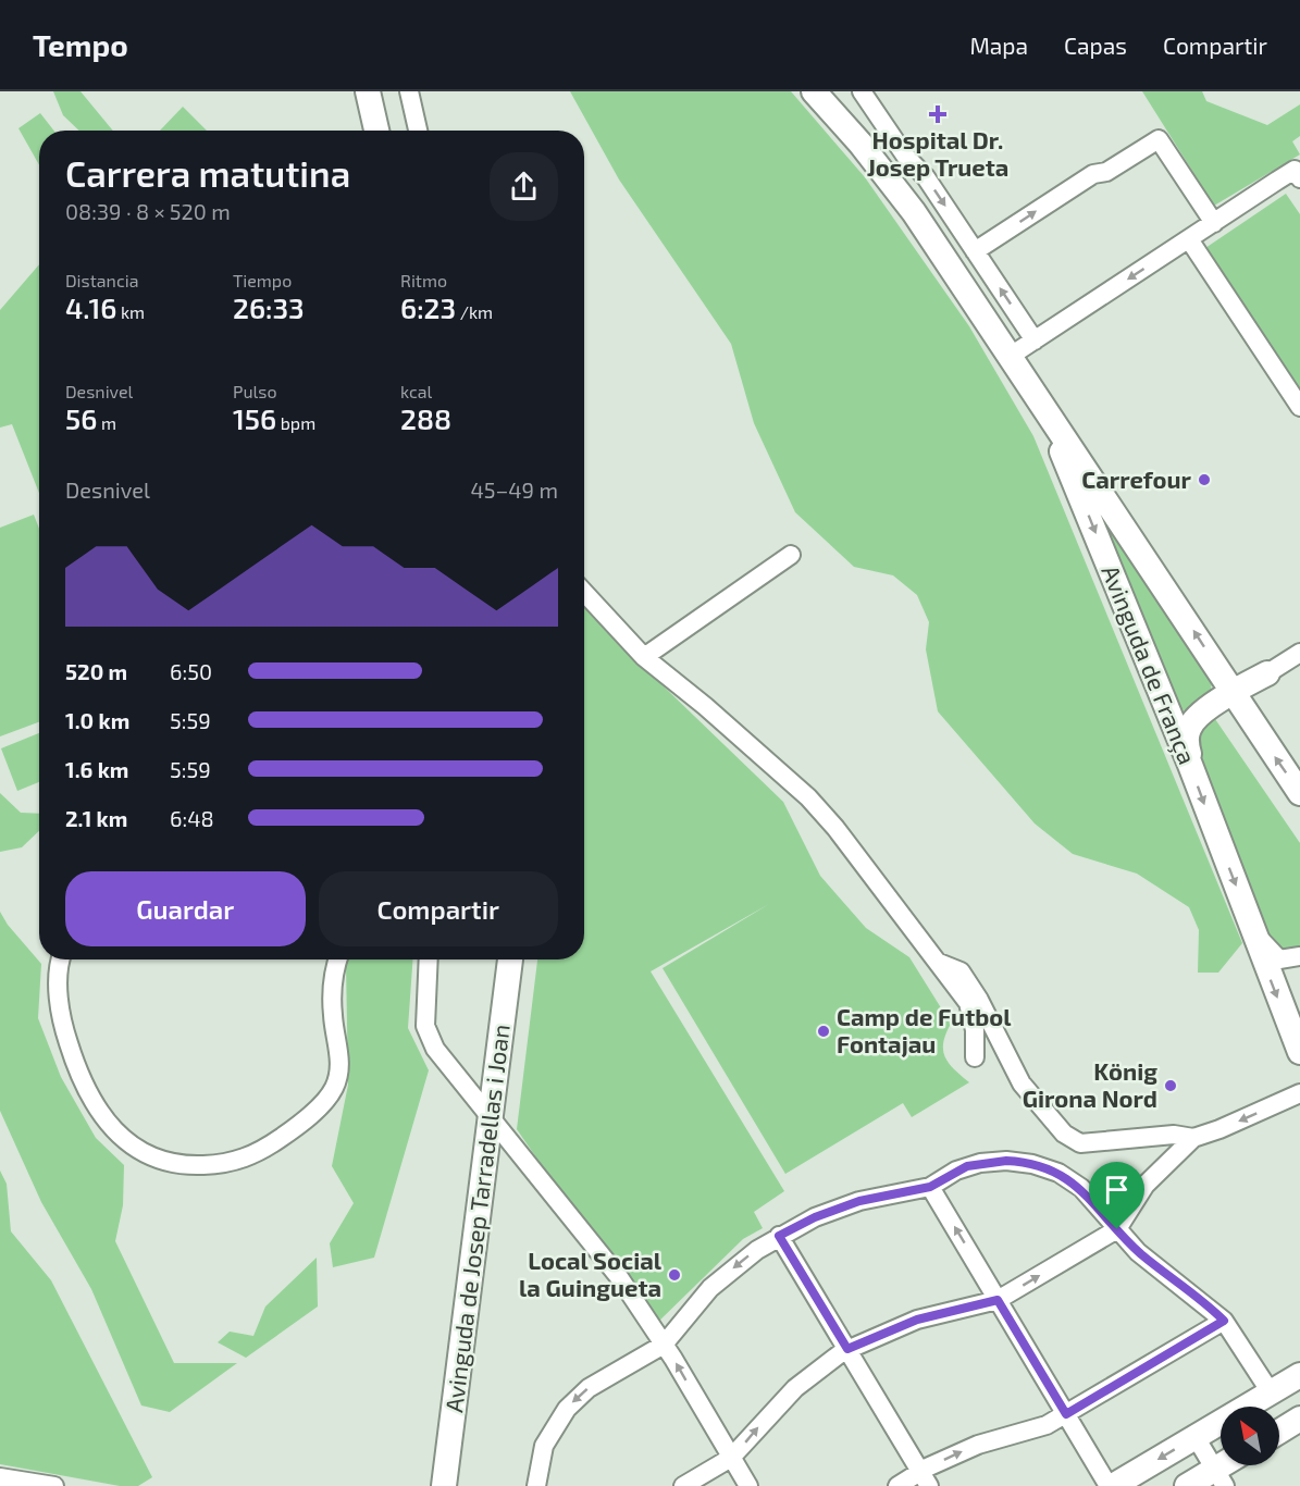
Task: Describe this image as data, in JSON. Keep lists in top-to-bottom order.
{
  "streets": {
    "main road": ["Avinguda de França", "Avinguda de Josep Tarradellas i Joan"]
  },
  "places": {
    "health": ["Hospital Dr. Josep Trueta"],
    "other": [
      "Carrefour",
      "Camp de Futbol Fontajau",
      "König Girona Nord",
      "Local Social la Guingueta"
    ]
  },
  "north": "top left",
  "page": {
    "header": "Tempo",
    "nav": ["Mapa", "Capas", "Compartir"],
    "heading": ["Carrera matutina", "08:39 · 8 × 520 m"],
    "stats": [
      ["Distancia", "4.16 km"],
      ["Tiempo", "26:33"],
      ["Ritmo", "6:23 /km"],
      ["Desnivel", "56 m"],
      ["Pulso", "156 bpm"],
      ["kcal", "288"]
    ],
    "chart": ["Desnivel", "45–49 m"],
    "list": [
      {
        "name": "520 m",
        "note": "6:50"
      },
      {
        "name": "1.0 km",
        "note": "5:59"
      },
      {
        "name": "1.6 km",
        "note": "5:59"
      },
      {
        "name": "2.1 km",
        "note": "6:48"
      }
    ],
    "buttons": ["Guardar", "Compartir"]
  }
}
